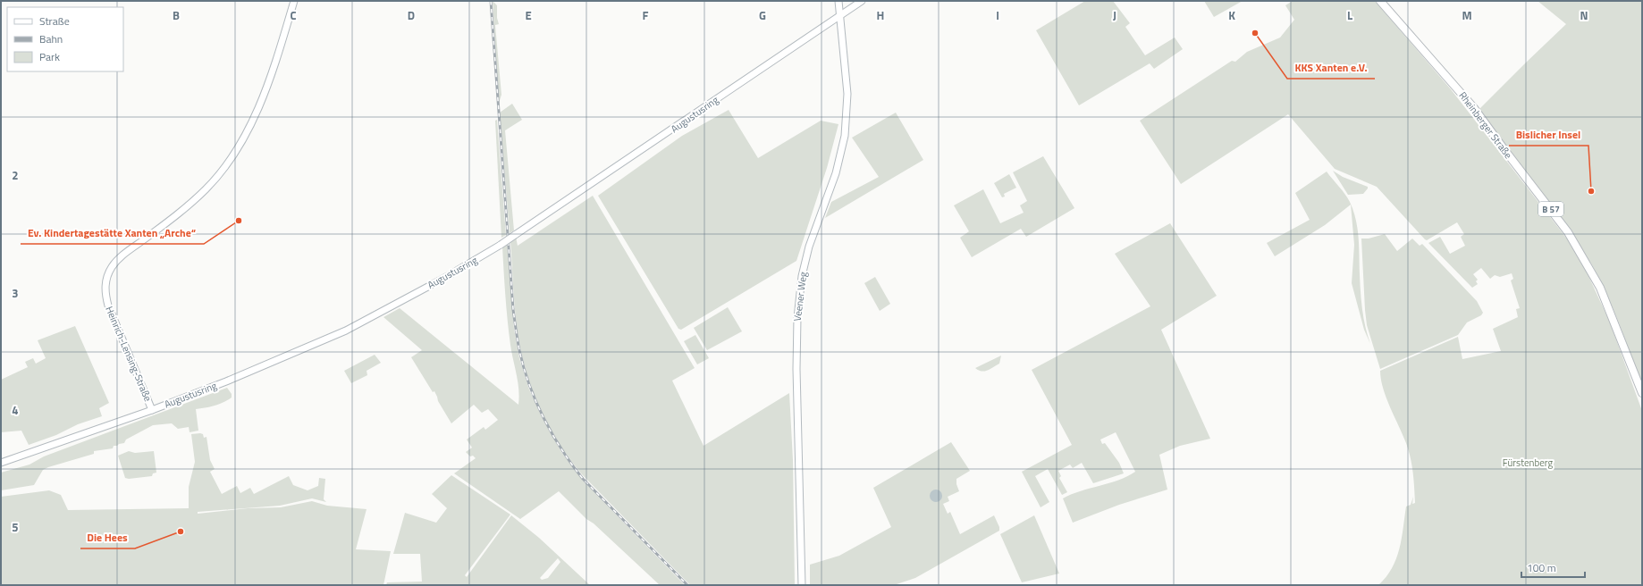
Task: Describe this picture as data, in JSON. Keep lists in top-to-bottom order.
{
  "streets": {
    "main road": [
      "Augustusring",
      "Rheinberger Straße",
      "B 57",
      "Veener Weg",
      "Heinrich-Lensing-Straße"
    ]
  },
  "crossings": [
    ["Augustusring", "Veener Weg"],
    ["Augustusring", "Heinrich-Lensing-Straße"]
  ],
  "parks": ["Fürstenberg"],
  "places": [
    "KKS Xanten e.V.",
    "Bislicher Insel",
    "Ev. Kindertagestätte Xanten „Arche“",
    "Die Hees"
  ],
  "legend": ["Straße", "Bahn", "Park"],
  "scale_bar": "100 m",
  "grid": {
    "columns": [
      "B",
      "C",
      "D",
      "E",
      "F",
      "G",
      "H",
      "I",
      "J",
      "K",
      "L",
      "M",
      "N"
    ],
    "rows": [
      "2",
      "3",
      "4",
      "5"
    ]
  }
}
